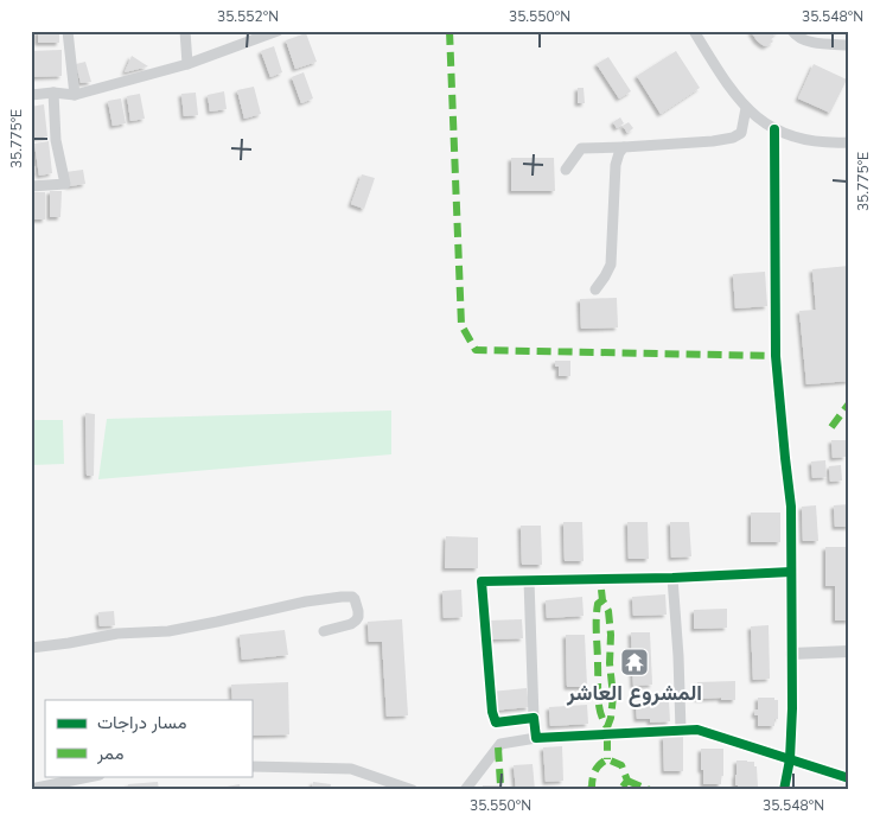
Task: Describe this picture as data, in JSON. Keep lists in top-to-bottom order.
{
  "places": {
    "temple": ["المشروع العاشر"]
  },
  "legend": ["مسار دراجات", "ممر"],
  "coordinates": [
    "35.552°N",
    "35.550°N",
    "35.548°N",
    "35.775°E"
  ]
}
